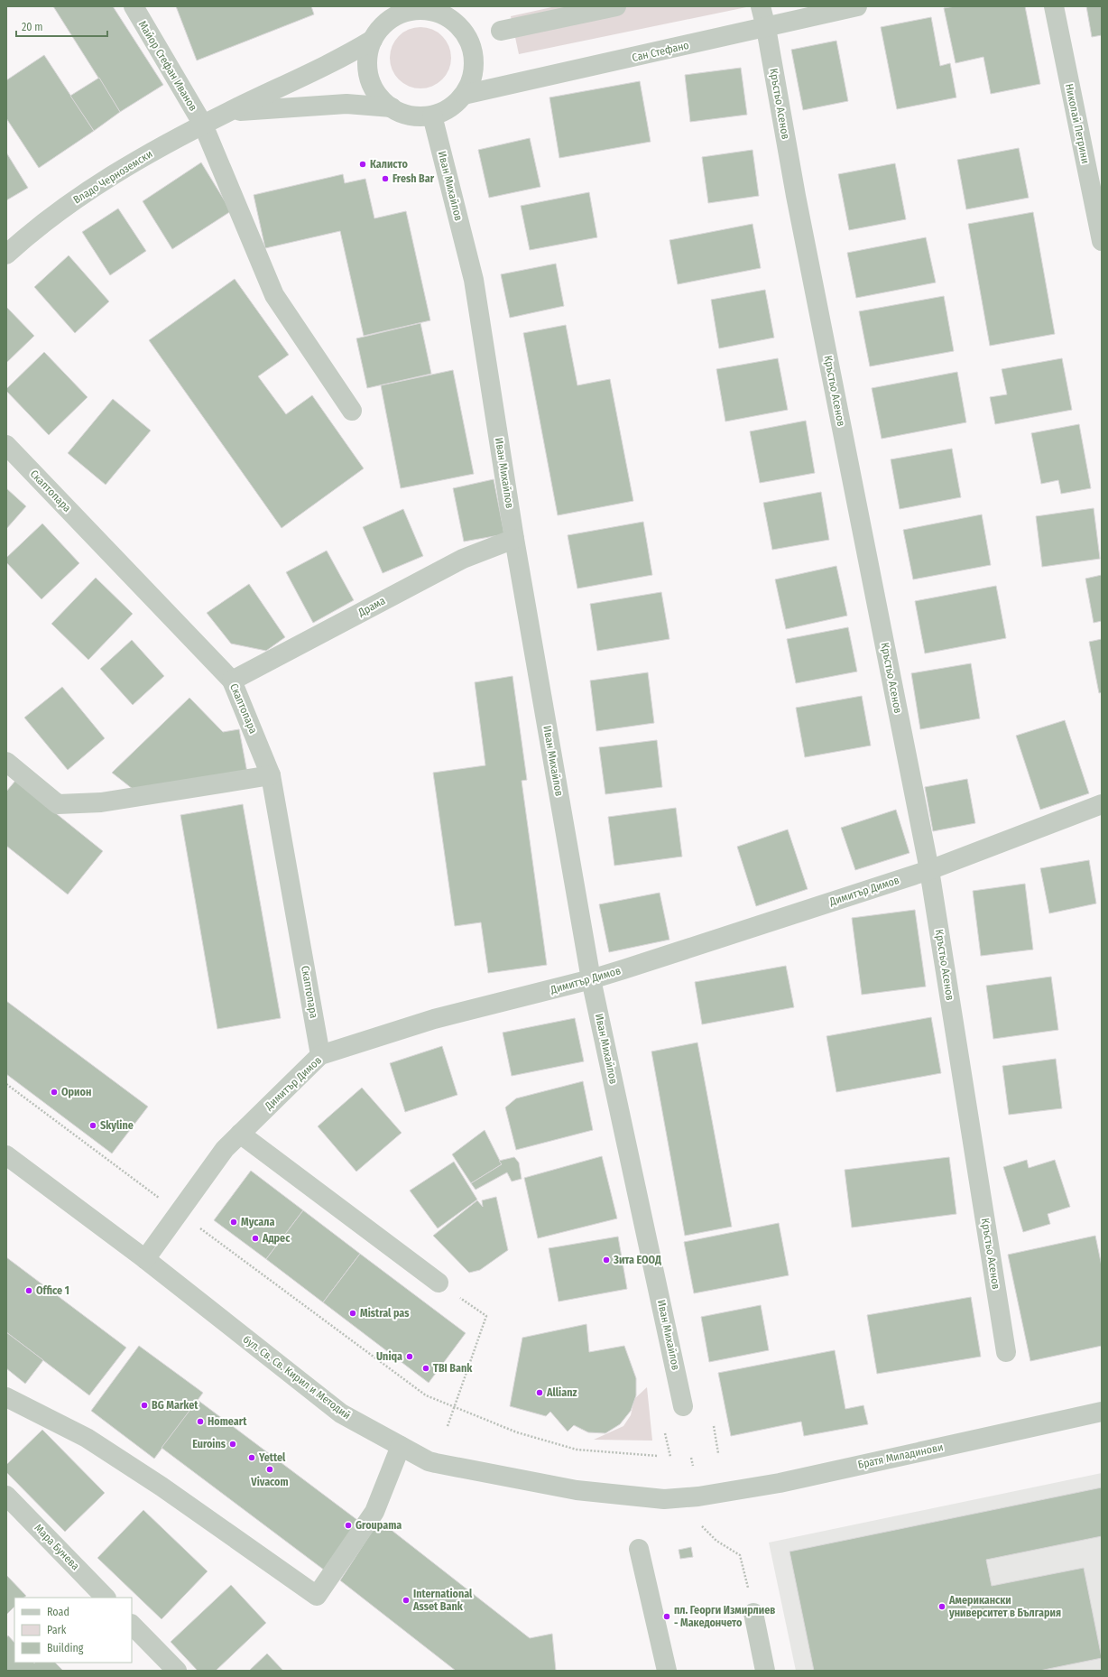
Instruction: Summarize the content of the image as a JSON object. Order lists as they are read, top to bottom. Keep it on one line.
{"streets":{"street":["Сан Стефано","Майор Стефан Иванов","Кръстьо Асенов","Николай Петрини","Владо Черноземски","Иван Михайлов","Скаптопара","Драма","Димитър Димов","бул. Св. Св. Кирил и Методий","Братя Миладинови","Мара Бунева"]},"crossings":[["Сан Стефано","Кръстьо Асенов"],["Сан Стефано","Владо Черноземски"],["Сан Стефано","Иван Михайлов"],["Майор Стефан Иванов","Владо Черноземски"],["Кръстьо Асенов","Димитър Димов"],["Владо Черноземски","Иван Михайлов"],["Иван Михайлов","Драма"],["Иван Михайлов","Димитър Димов"],["Скаптопара","Драма"],["Скаптопара","Димитър Димов"],["Димитър Димов","бул. Св. Св. Кирил и Методий"],["бул. Св. Св. Кирил и Методий","Братя Миладинови"]],"places":["Калисто","Fresh Bar","Орион","Skyline","Мусала","Адрес","Зита ЕООД","Office 1","Mistral pas","Uniqa","TBI Bank","Allianz","BG Market","Homeart","Euroins","Yettel","Vivacom","Groupama","International Asset Bank","Американски университет в България","пл. Георги Измирлиев - Македончето"],"legend":["Road","Park","Building"],"scale_bar":"20 m"}
